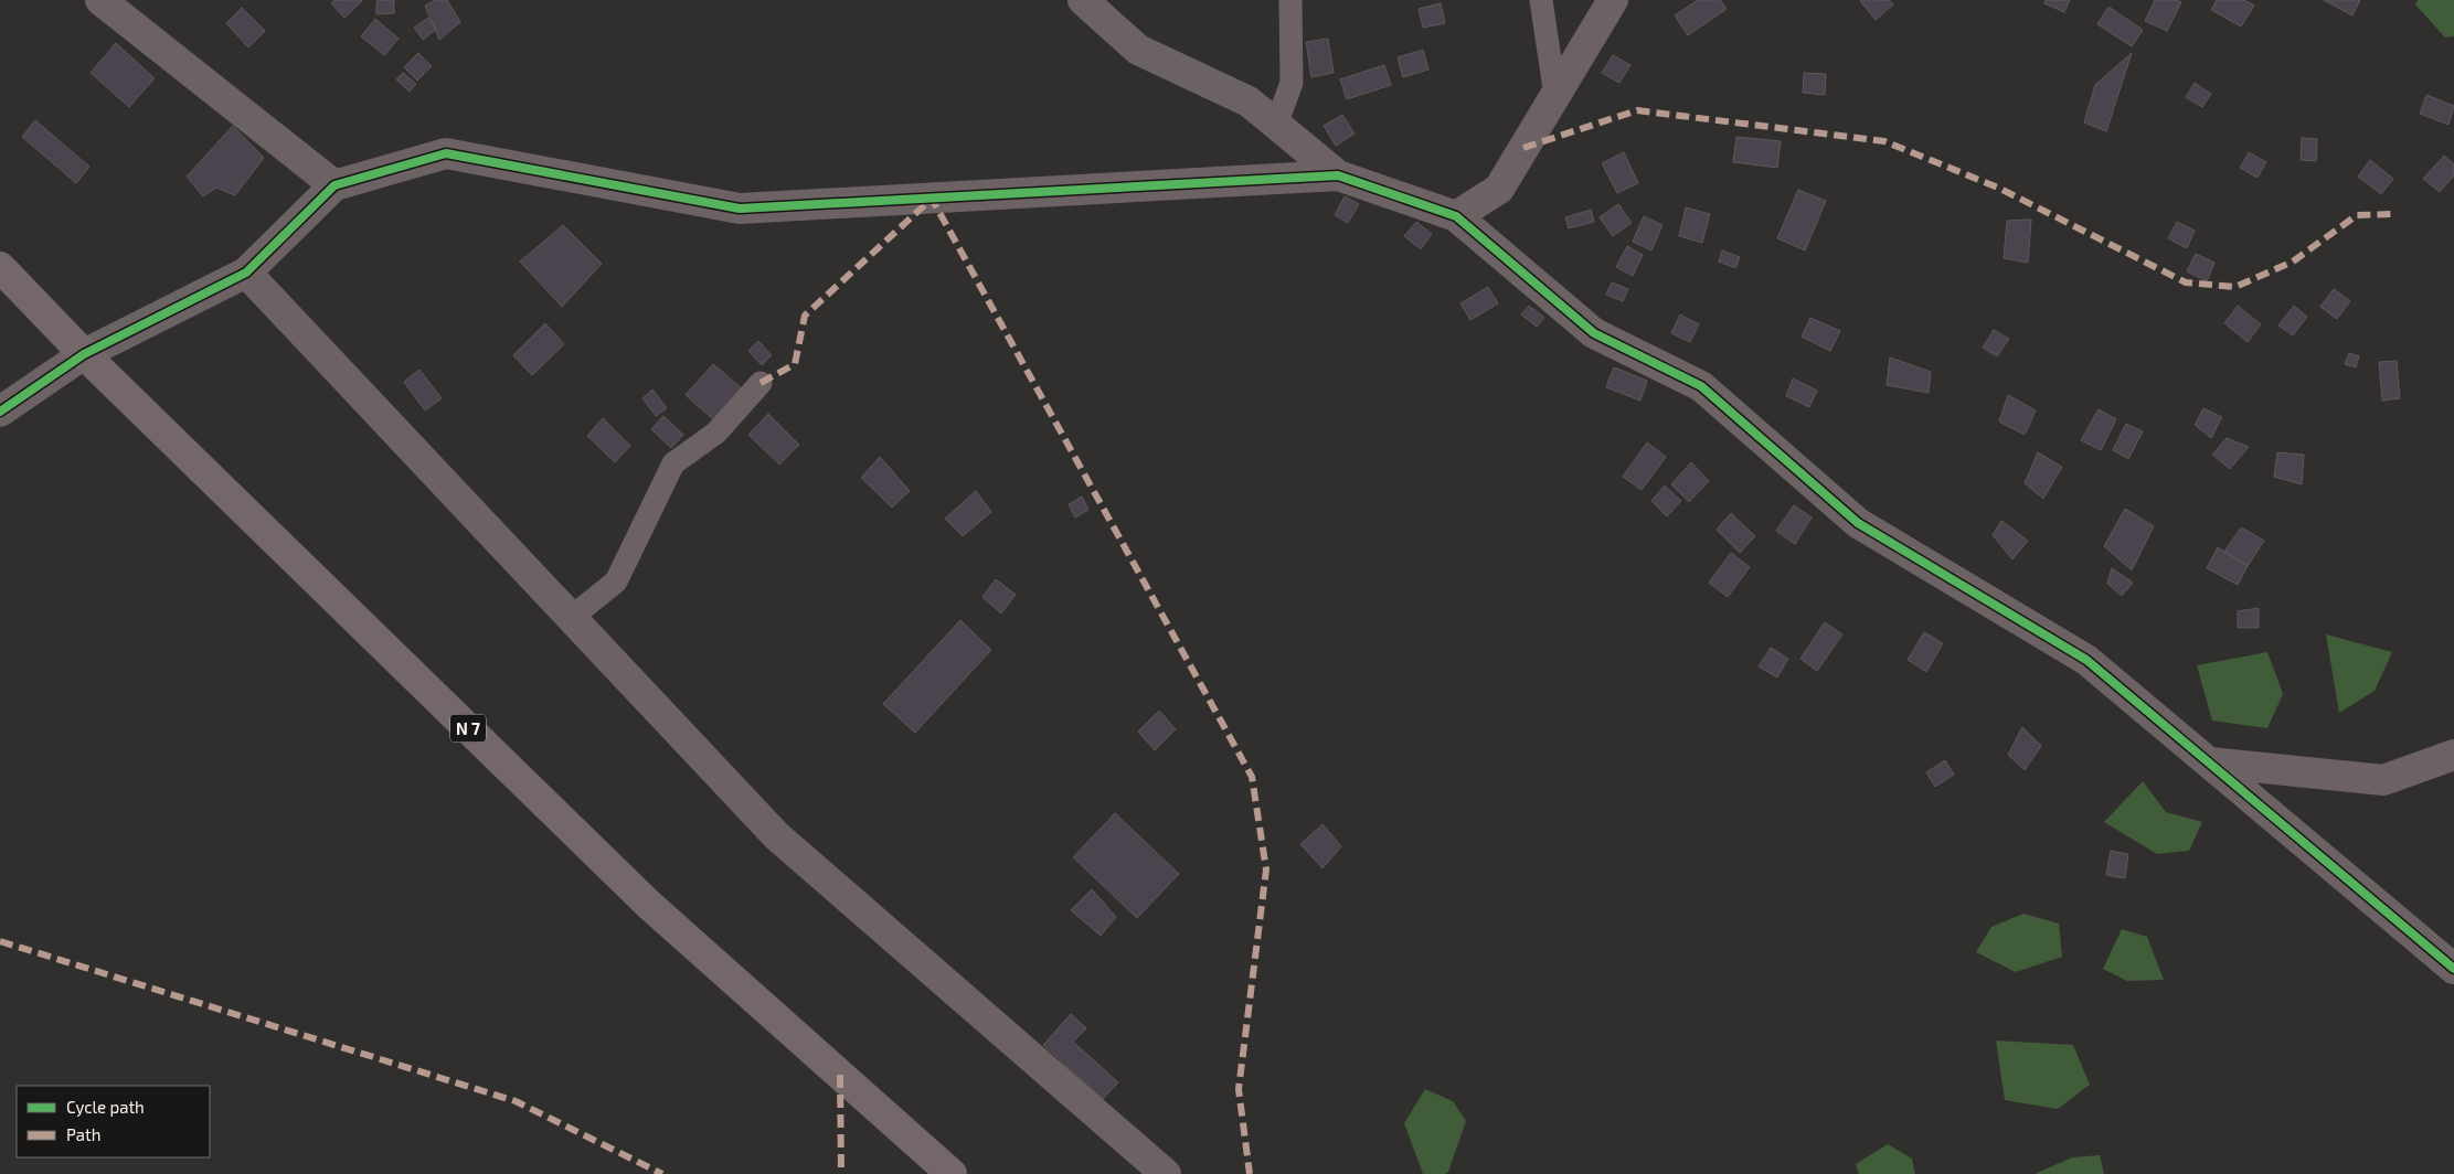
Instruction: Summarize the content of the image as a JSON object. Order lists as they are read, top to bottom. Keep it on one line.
{"streets":{"highway":["N 7"]},"legend":["Cycle path","Path"]}
